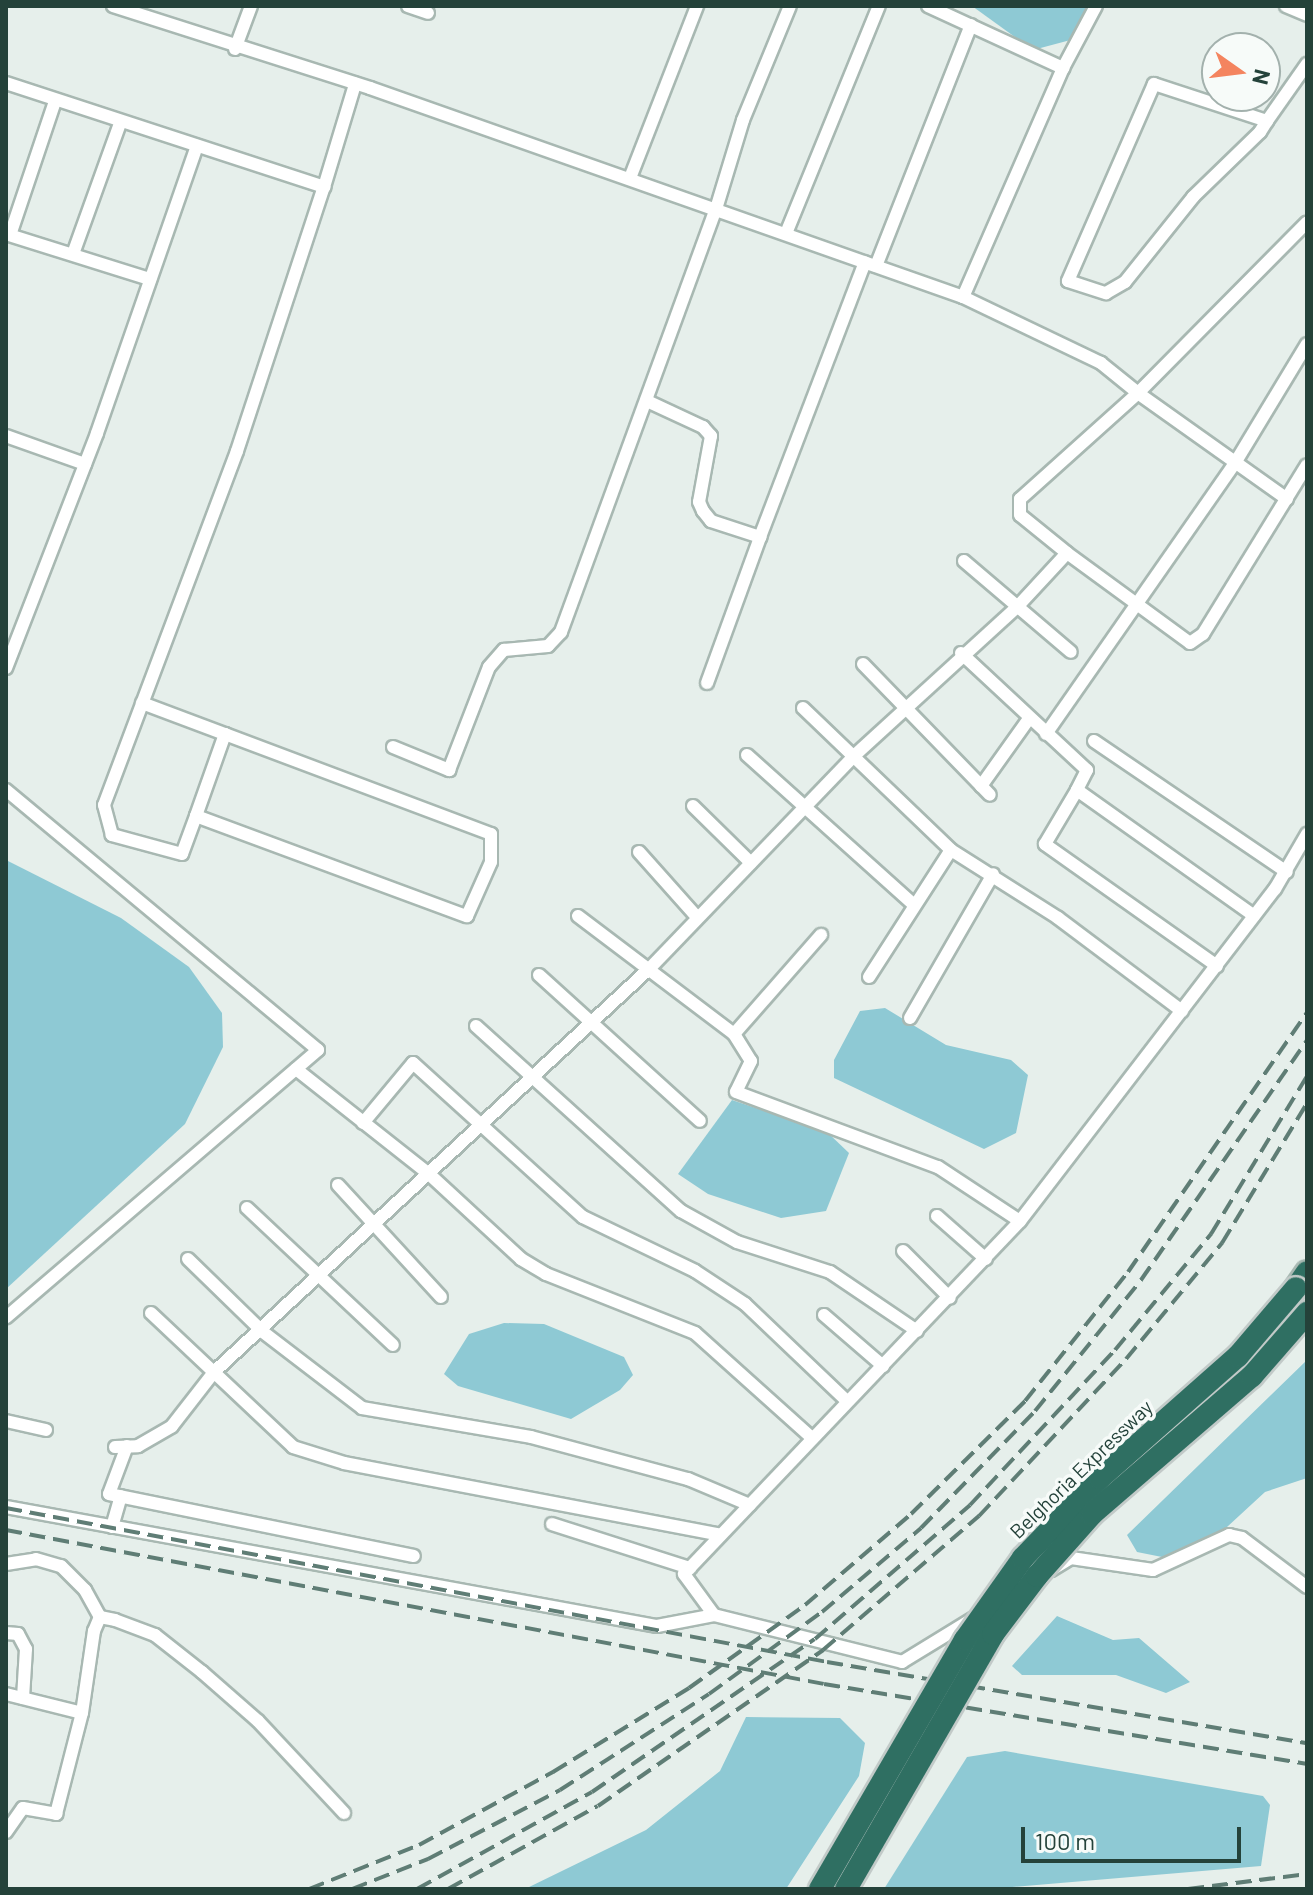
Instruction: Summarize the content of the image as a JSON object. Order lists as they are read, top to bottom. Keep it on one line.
{"streets":{"highway":["Belghoria Expressway"]},"scale_bar":"100 m","north":"right"}
